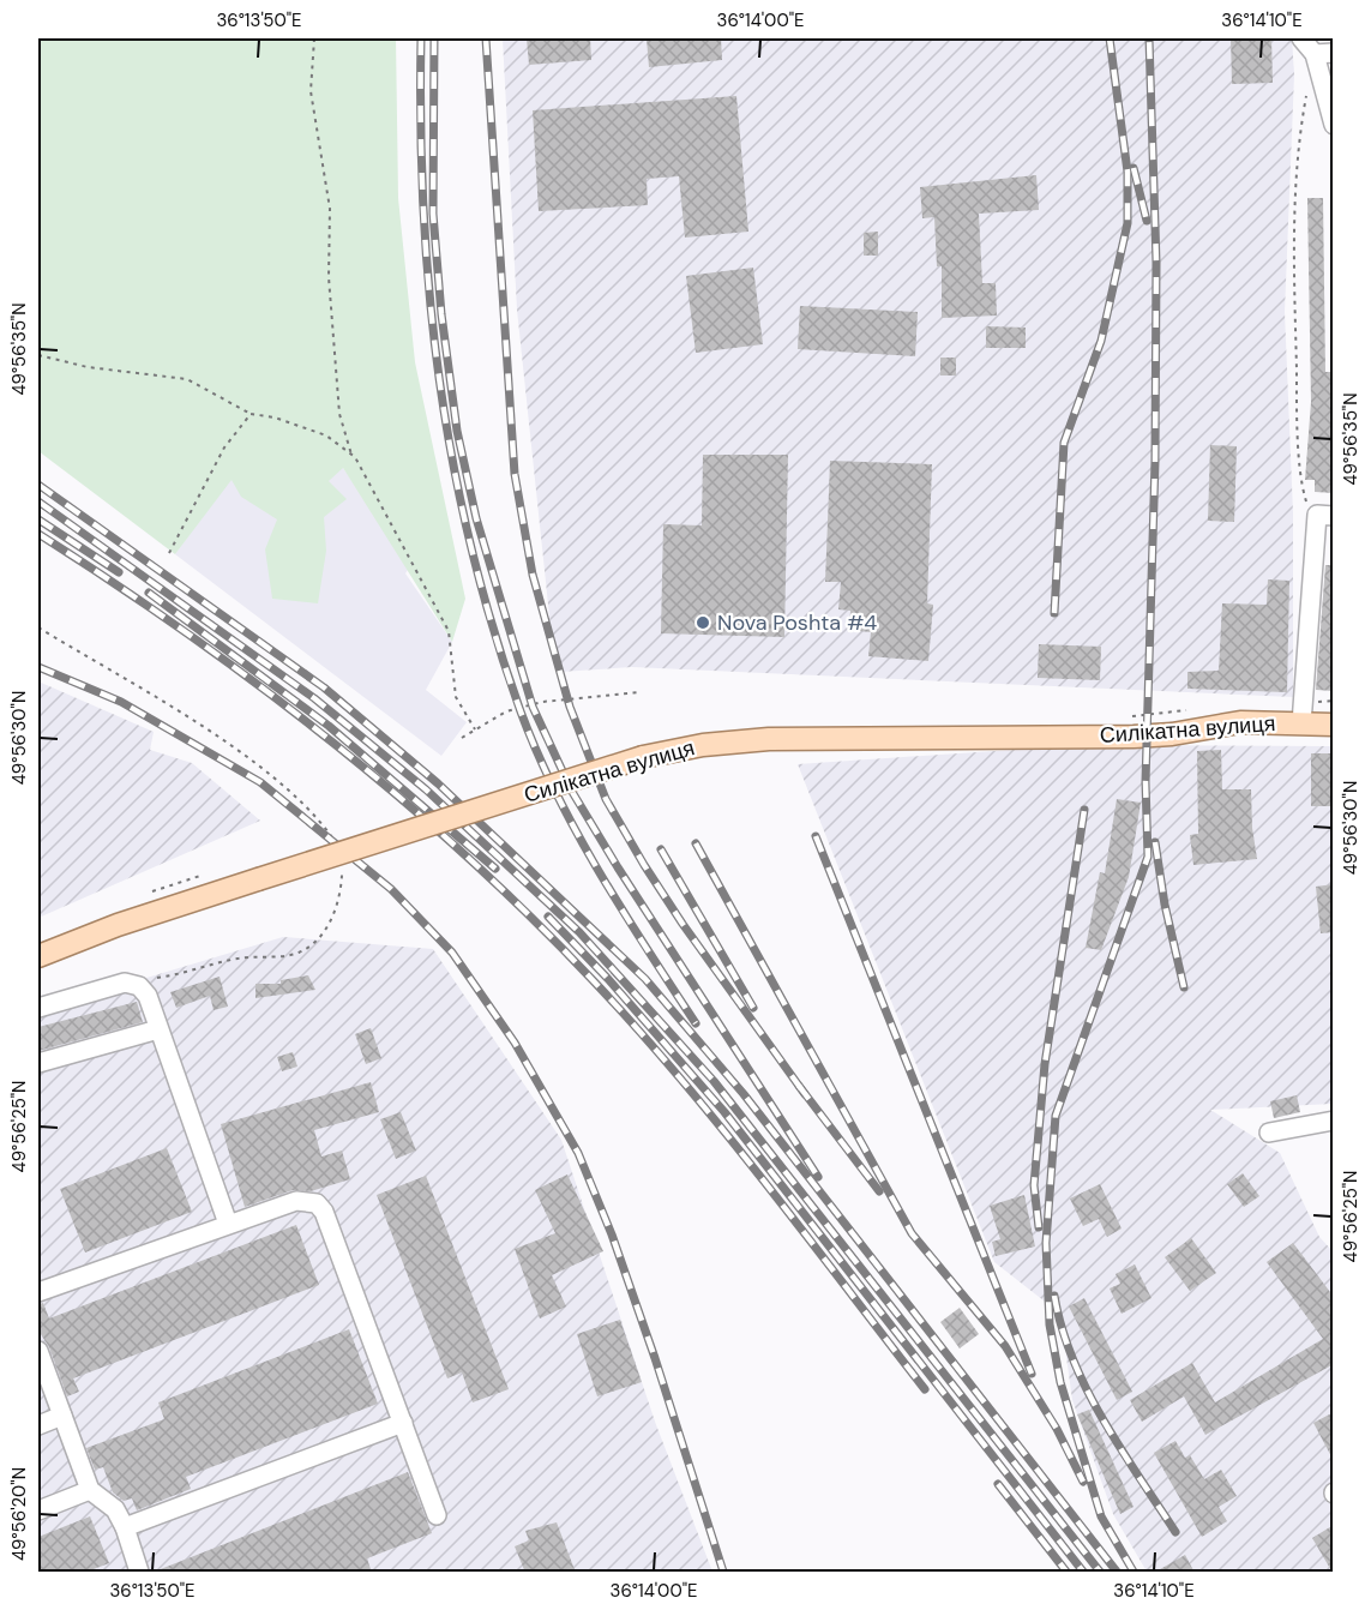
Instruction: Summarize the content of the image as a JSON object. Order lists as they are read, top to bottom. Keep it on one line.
{"streets":{"main road":["Силікатна вулиця"]},"places":["Nova Poshta #4"],"coordinates":["36°13'50\"E","36°14'00\"E","36°14'10\"E","49°56'35\"N","49°56'30\"N","49°56'25\"N","49°56'20\"N"]}
